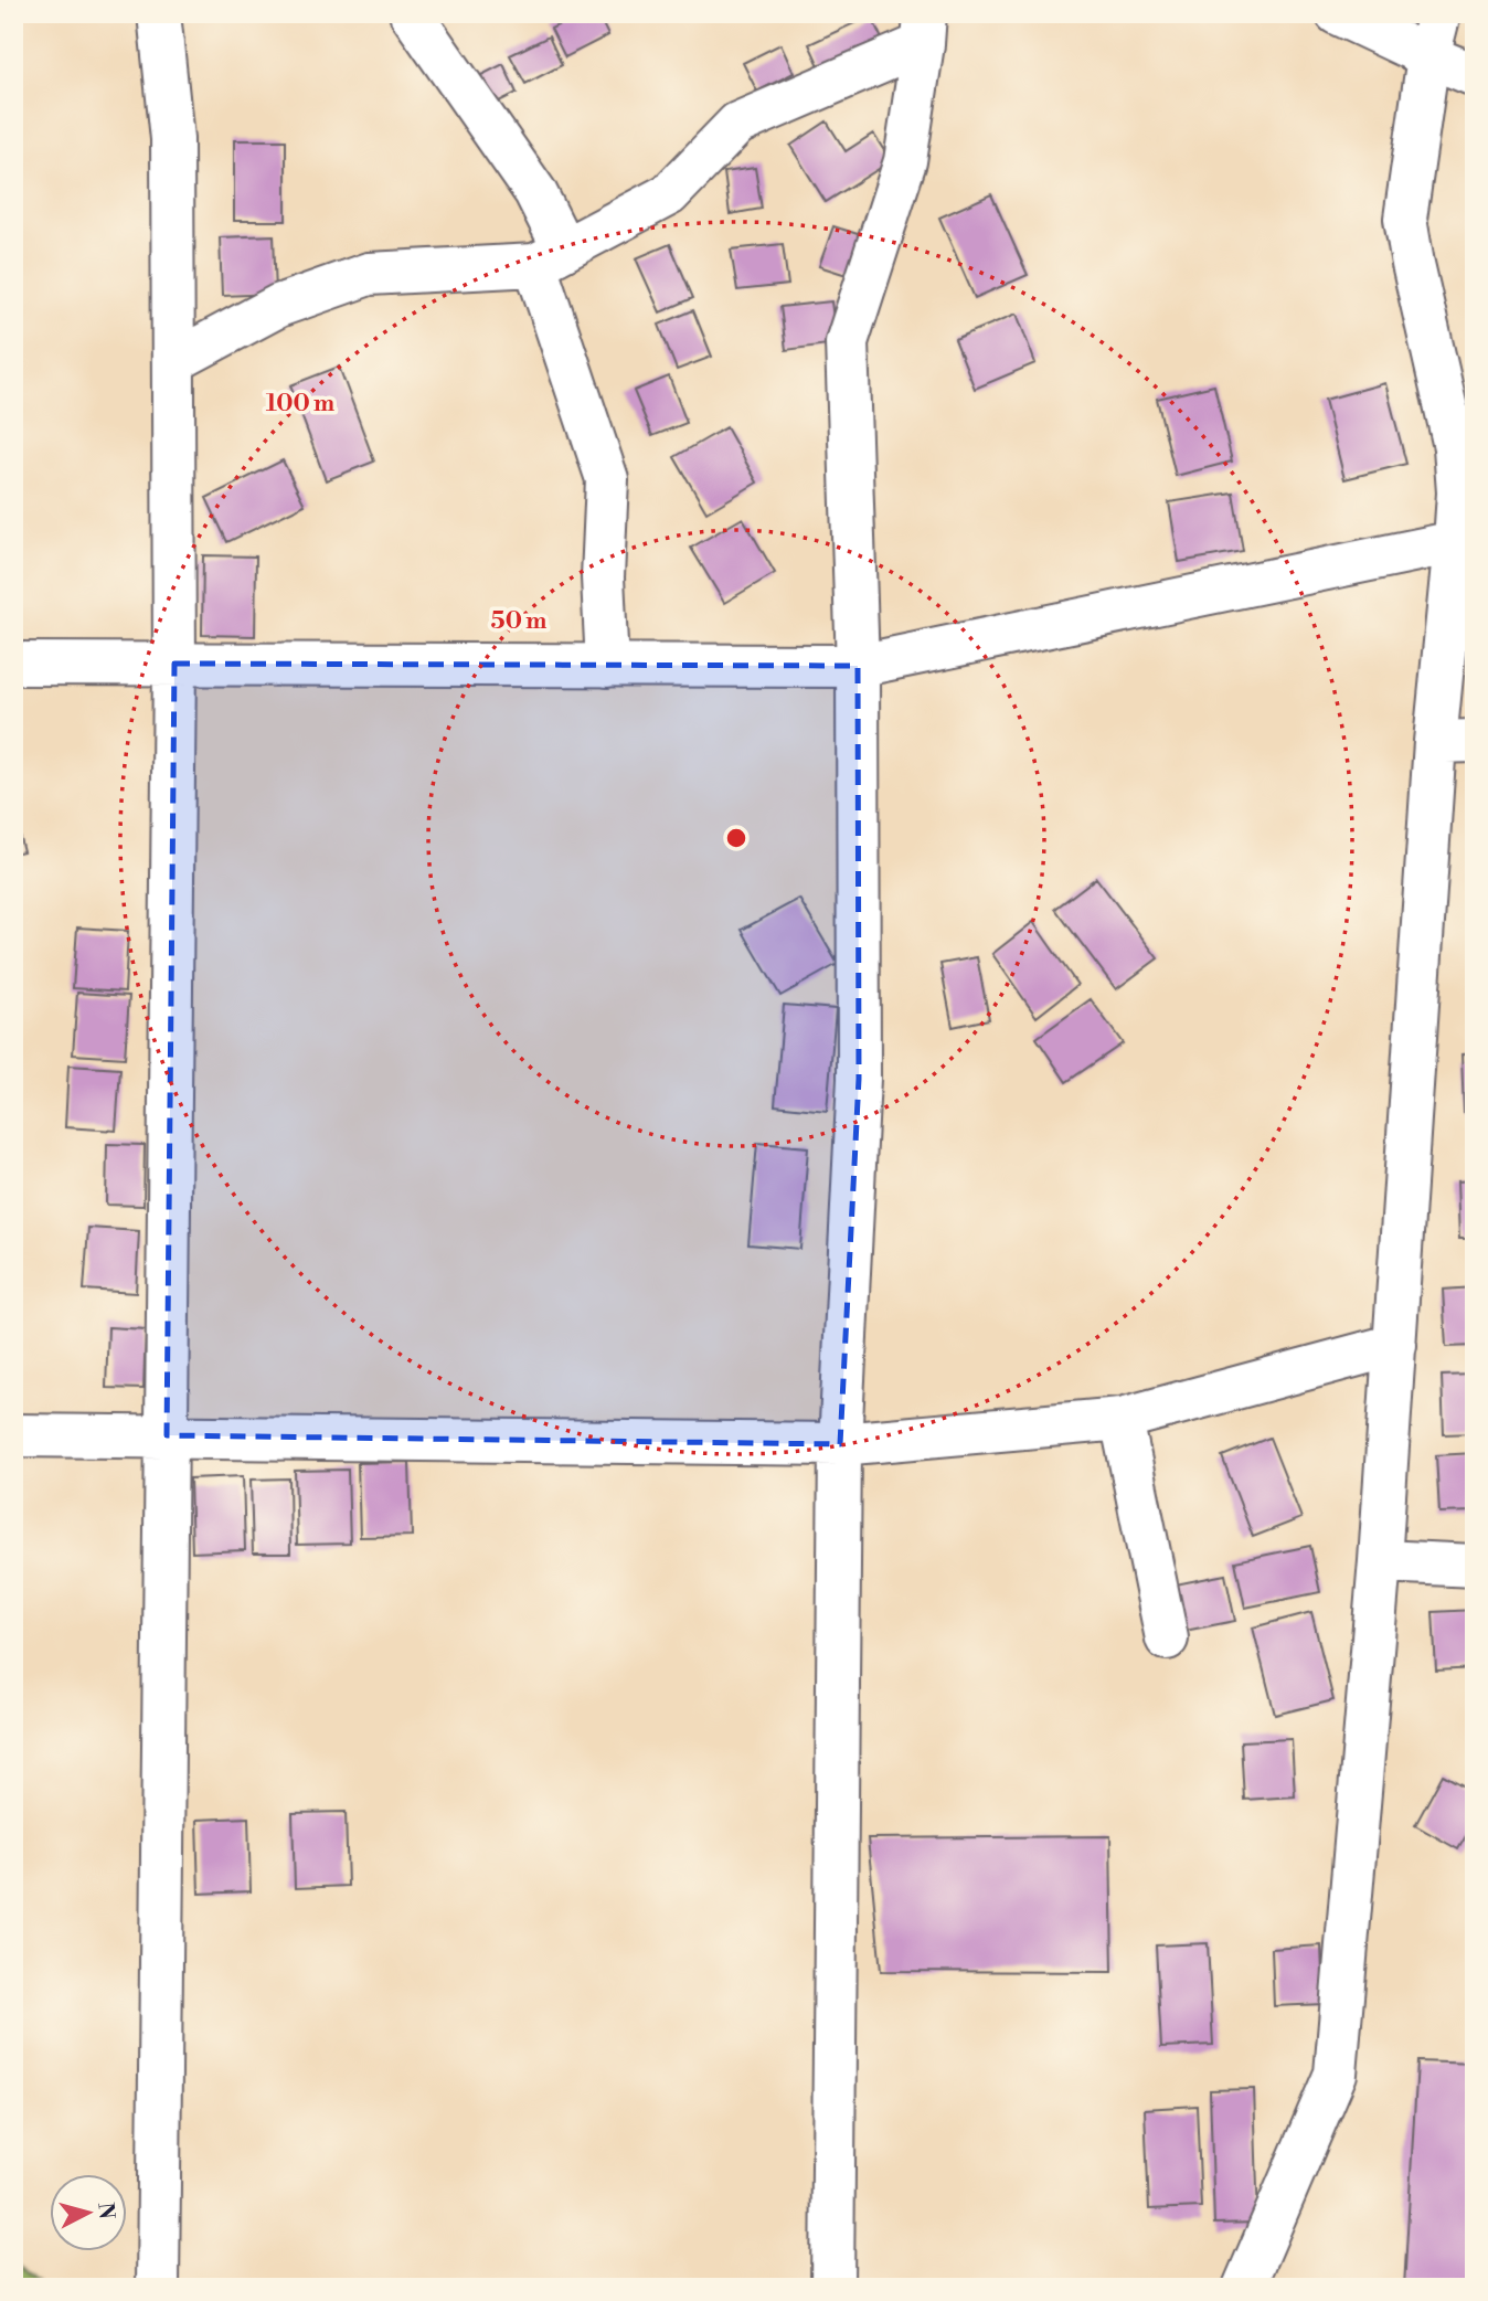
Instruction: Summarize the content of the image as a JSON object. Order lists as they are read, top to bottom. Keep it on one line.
{"north":"right","rings":["100 m","50 m"]}
